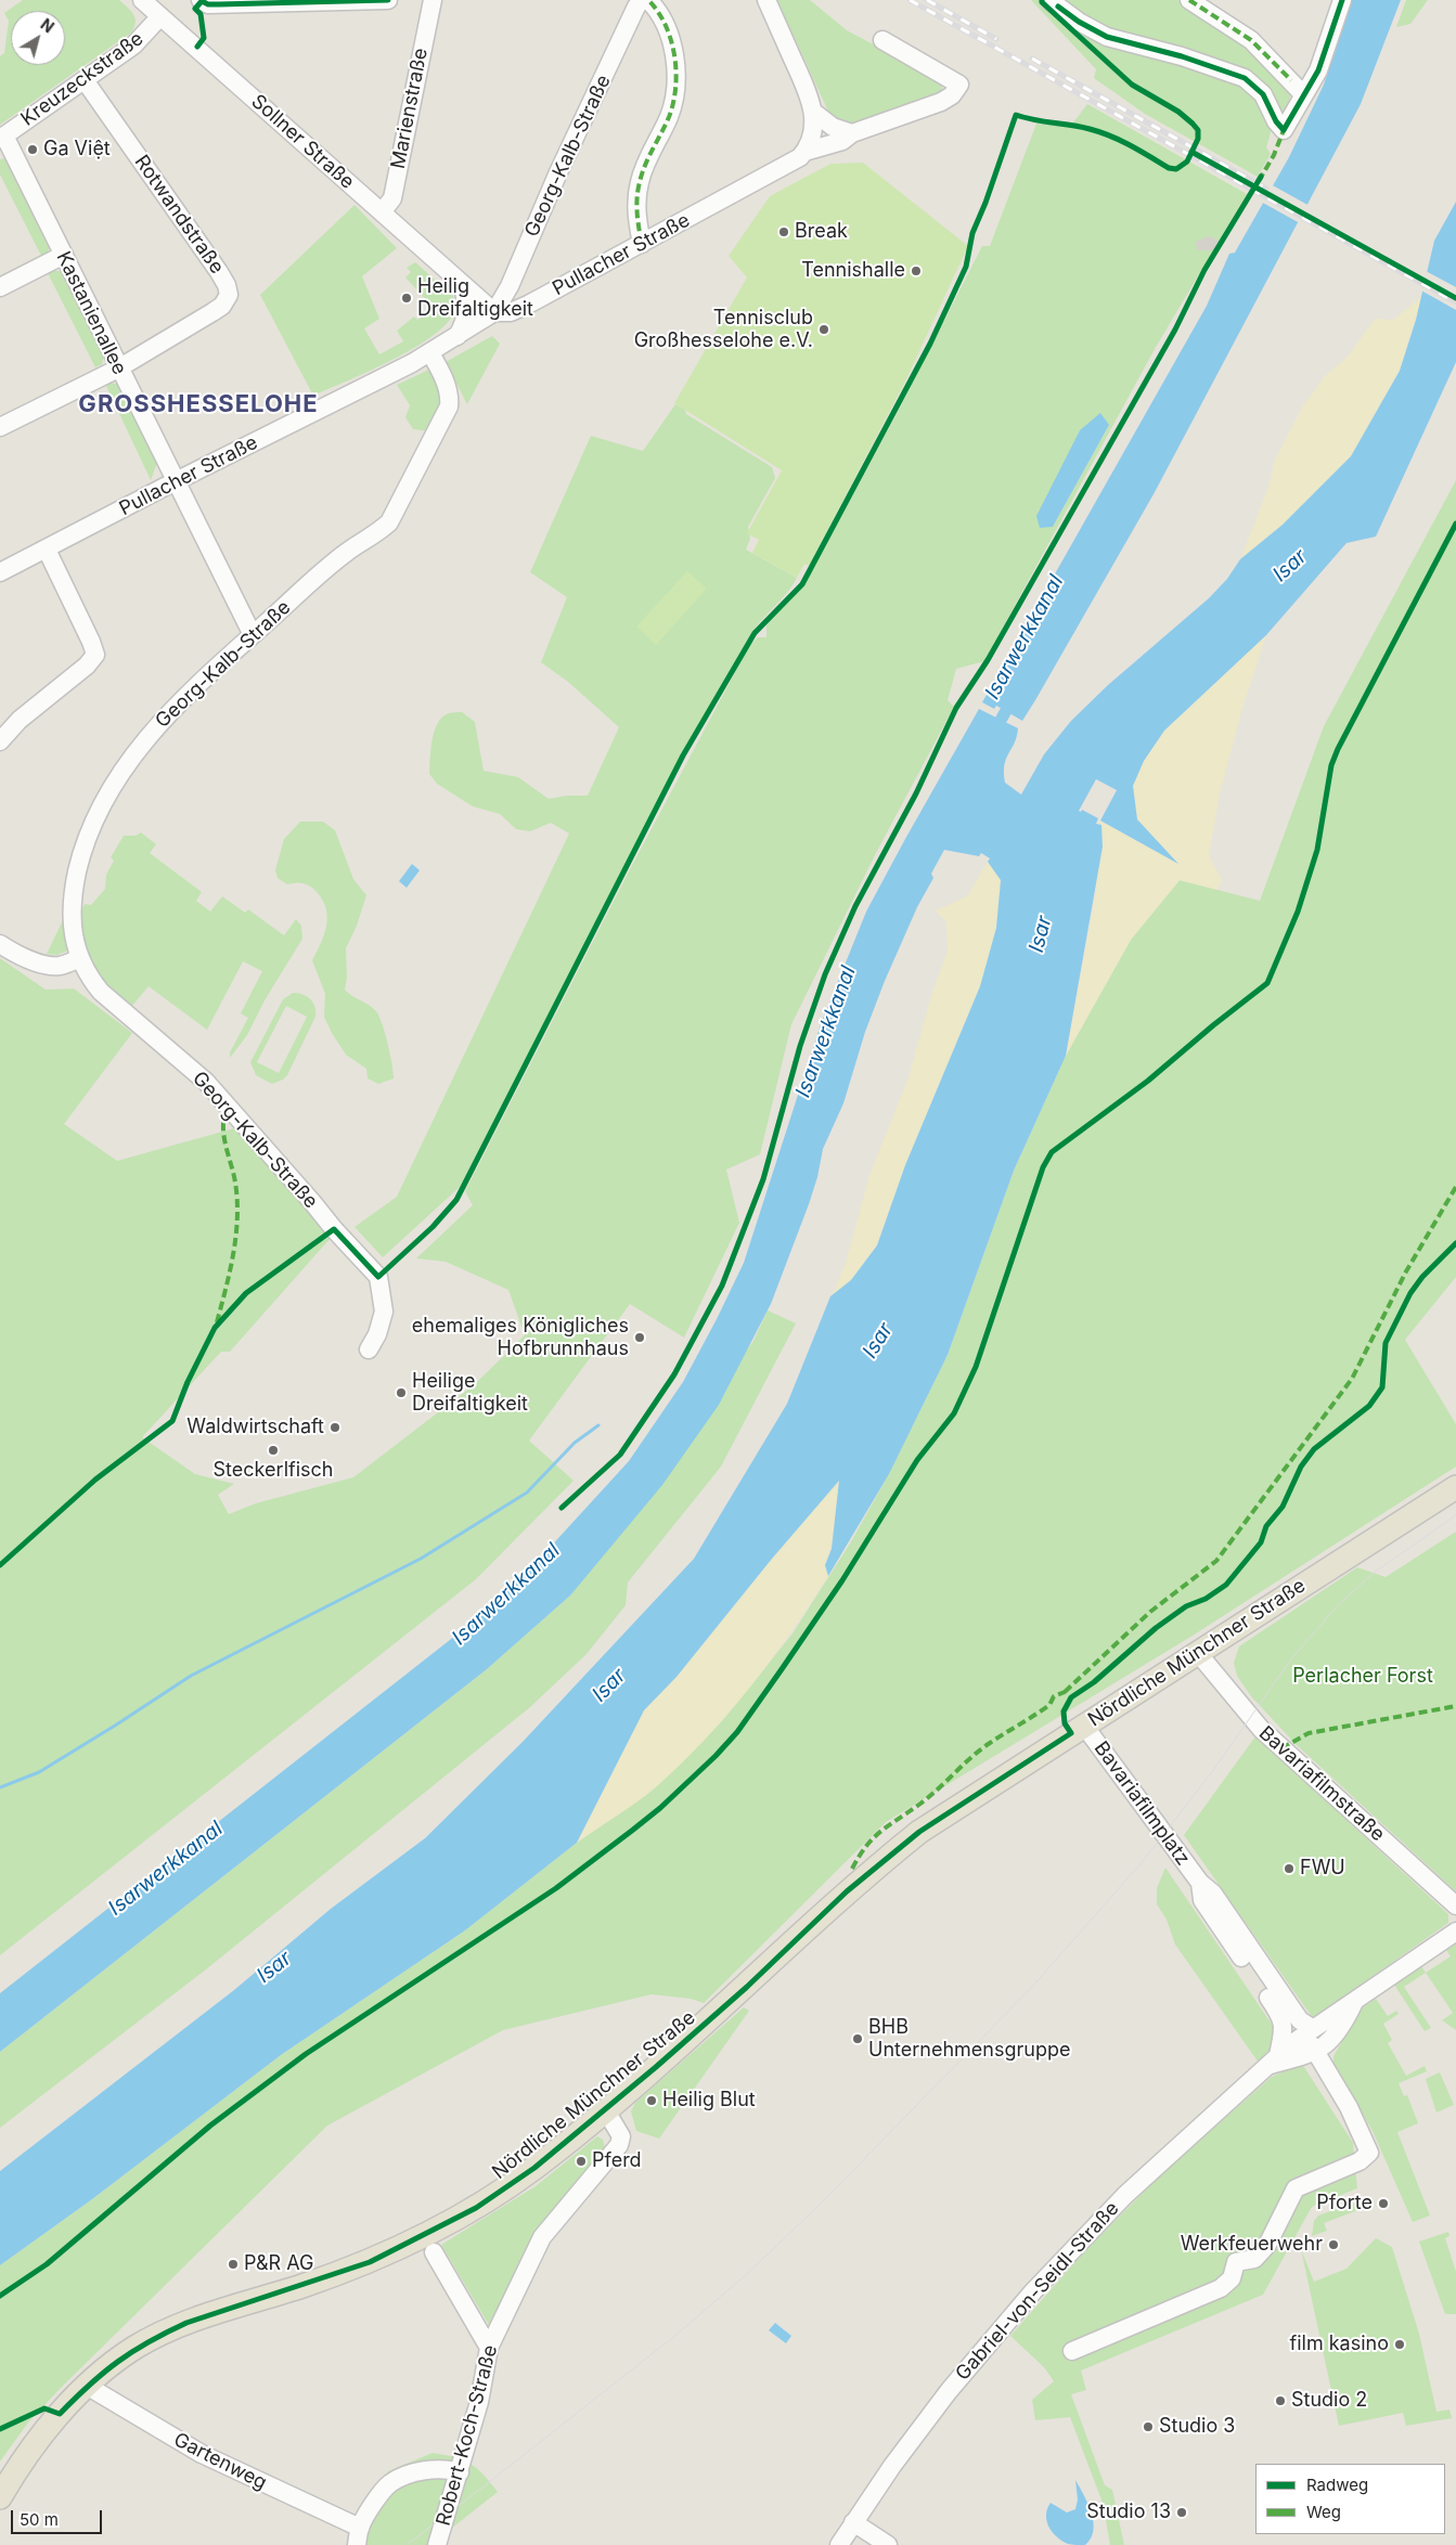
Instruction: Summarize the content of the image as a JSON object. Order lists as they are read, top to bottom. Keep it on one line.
{"streets":{"main road":["Nördliche Münchner Straße"],"street":["Kreuzeckstraße","Marienstraße","Sollner Straße","Georg-Kalb-Straße","Rotwandstraße","Pullacher Straße","Kastanienallee","Bavariafilmstraße","Bavariafilmplatz","Gabriel-von-Seidl-Straße","Robert-Koch-Straße","Gartenweg"]},"crossings":[["Kreuzeckstraße","Sollner Straße"],["Kreuzeckstraße","Rotwandstraße"],["Kreuzeckstraße","Kastanienallee"],["Marienstraße","Sollner Straße"],["Sollner Straße","Georg-Kalb-Straße"],["Sollner Straße","Pullacher Straße"],["Georg-Kalb-Straße","Pullacher Straße"],["Georg-Kalb-Straße","Kastanienallee"],["Rotwandstraße","Kastanienallee"],["Pullacher Straße","Kastanienallee"],["Nördliche Münchner Straße","Bavariafilmstraße"],["Nördliche Münchner Straße","Bavariafilmplatz"],["Nördliche Münchner Straße","Robert-Koch-Straße"],["Nördliche Münchner Straße","Gartenweg"],["Bavariafilmplatz","Gabriel-von-Seidl-Straße"]],"districts":["GROSSHESSELOHE"],"water":["Isar","Isarwerkkanal"],"parks":["Perlacher Forst"],"places":["Ga Việt","Break","Tennishalle","Heilig Dreifaltigkeit","Tennisclub Großhesselohe e.V.","ehemaliges Königliches Hofbrunnhaus","Heilige Dreifaltigkeit","Waldwirtschaft","Steckerlfisch","FWU","BHB Unternehmensgruppe","Heilig Blut","Pferd","Pforte","Werkfeuerwehr","P&R AG","film kasino","Studio 2","Studio 3","Studio 13"],"legend":["Radweg","Weg"],"scale_bar":"50 m","north":"top right"}
